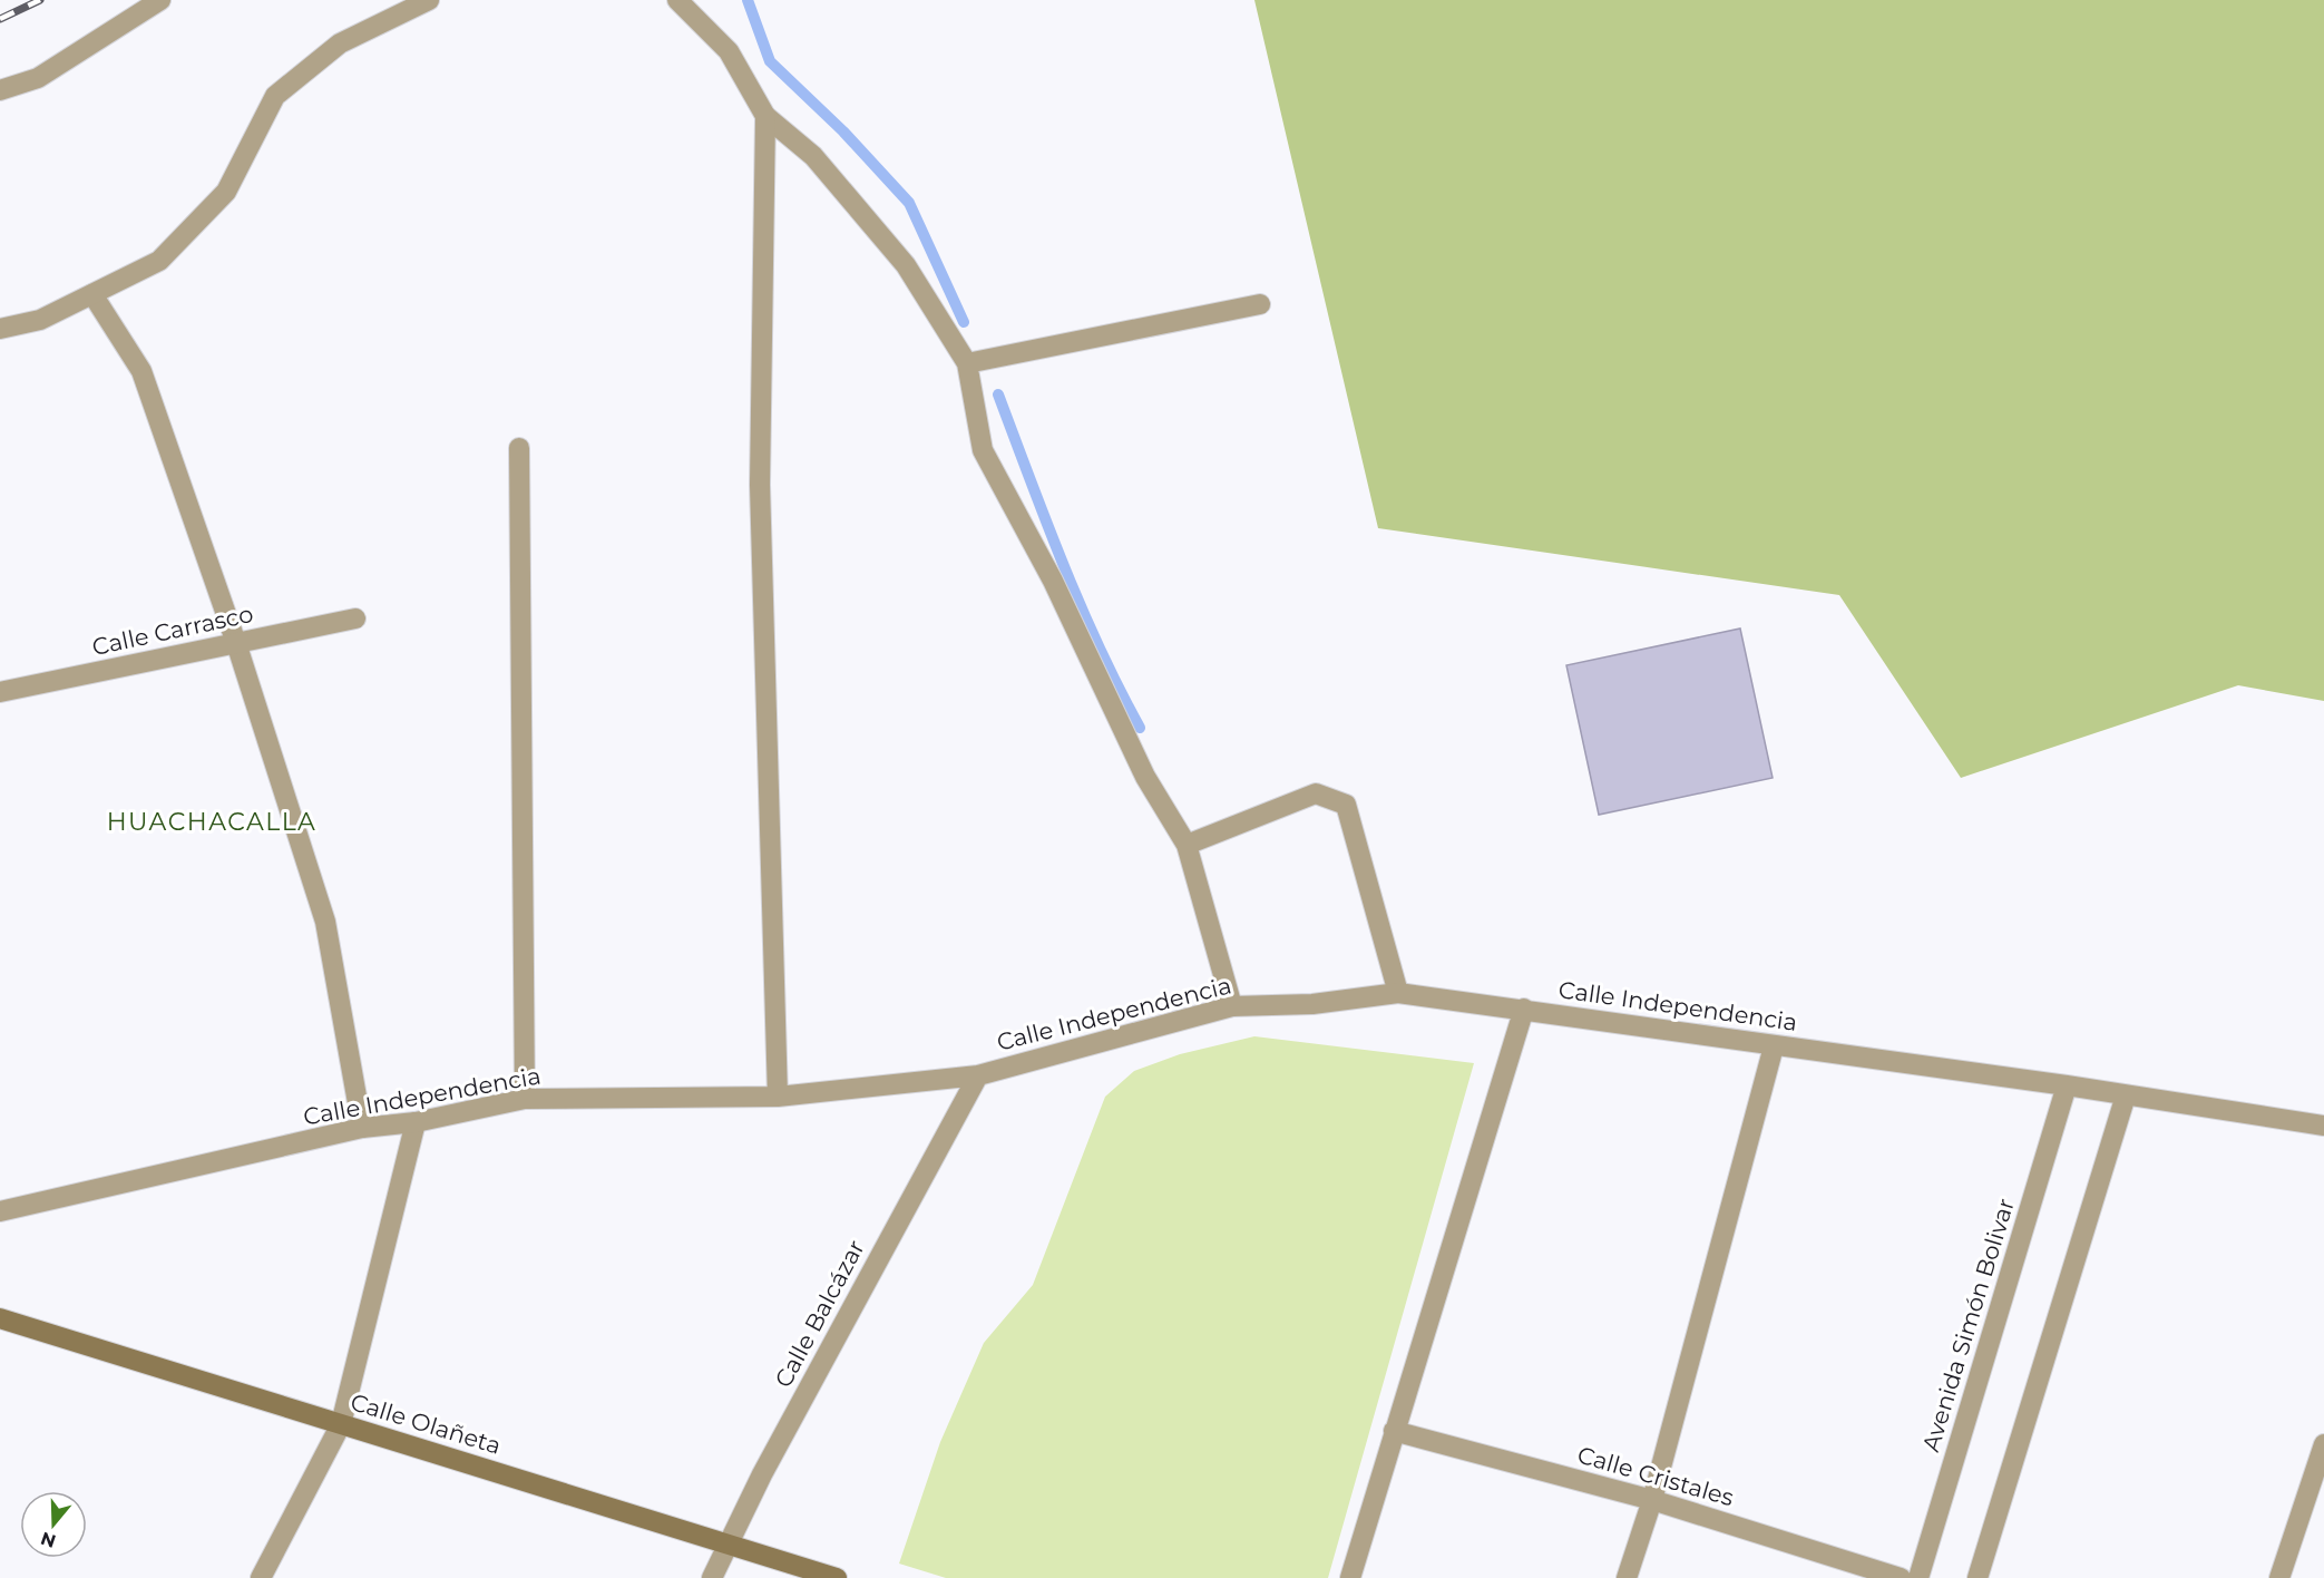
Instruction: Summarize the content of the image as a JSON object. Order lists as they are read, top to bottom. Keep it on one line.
{"streets":{"street":["Calle Carrasco","Calle Independencia","Calle Balcázar","Avenida Simón Bolivar","Calle Olañeta","Calle Cristales"]},"crossings":[["Calle Independencia","Calle Balcázar"],["Calle Independencia","Avenida Simón Bolivar"],["Calle Balcázar","Calle Olañeta"]],"districts":["HUACHACALLA"],"north":"bottom"}
